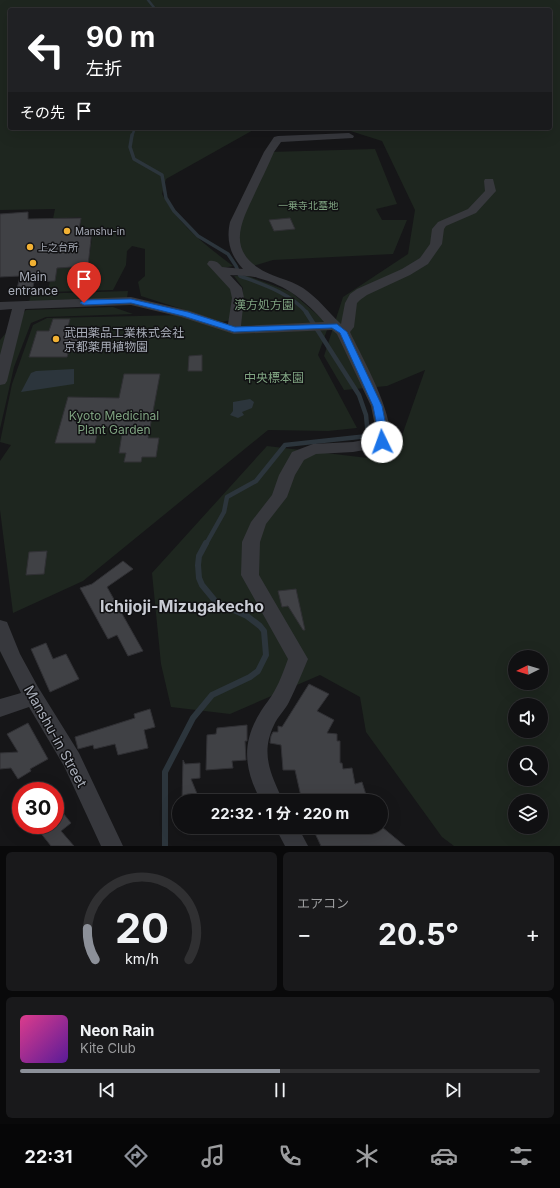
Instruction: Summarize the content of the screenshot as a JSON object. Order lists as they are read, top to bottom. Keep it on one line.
{"streets":{"street":["Manshu-in Street"]},"districts":["Ichijoji-Mizugakecho"],"parks":["一乗寺北墓地","漢方処方園","中央標本園","Kyoto Medicinal Plant Garden"],"places":["Manshu-in","上之台所","Main entrance","武田薬品工業株式会社 京都薬用植物園"],"north":"left","page":{"turn":["90 m","左折"],"then":"その先","limit":"30","trip":"22:32 · 1 分 · 220 m","tile":"エアコン","heat":["−","20.5°","+"],"song":["Neon Rain","Kite Club"],"tabs":"22:31","gauge":["20","km/h"]}}
